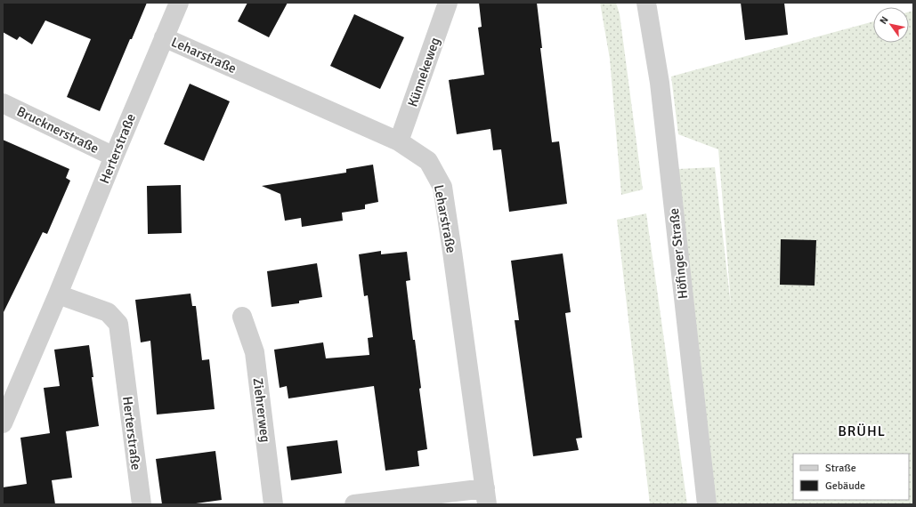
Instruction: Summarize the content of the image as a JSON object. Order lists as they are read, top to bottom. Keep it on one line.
{"streets":{"street":["Leharstraße","Künnekeweg","Brucknerstraße","Herterstraße","Höfinger Straße","Ziehrerweg"]},"crossings":[["Leharstraße","Künnekeweg"],["Leharstraße","Herterstraße"],["Brucknerstraße","Herterstraße"]],"districts":["BRÜHL"],"legend":["Straße","Gebäude"],"north":"top left"}
